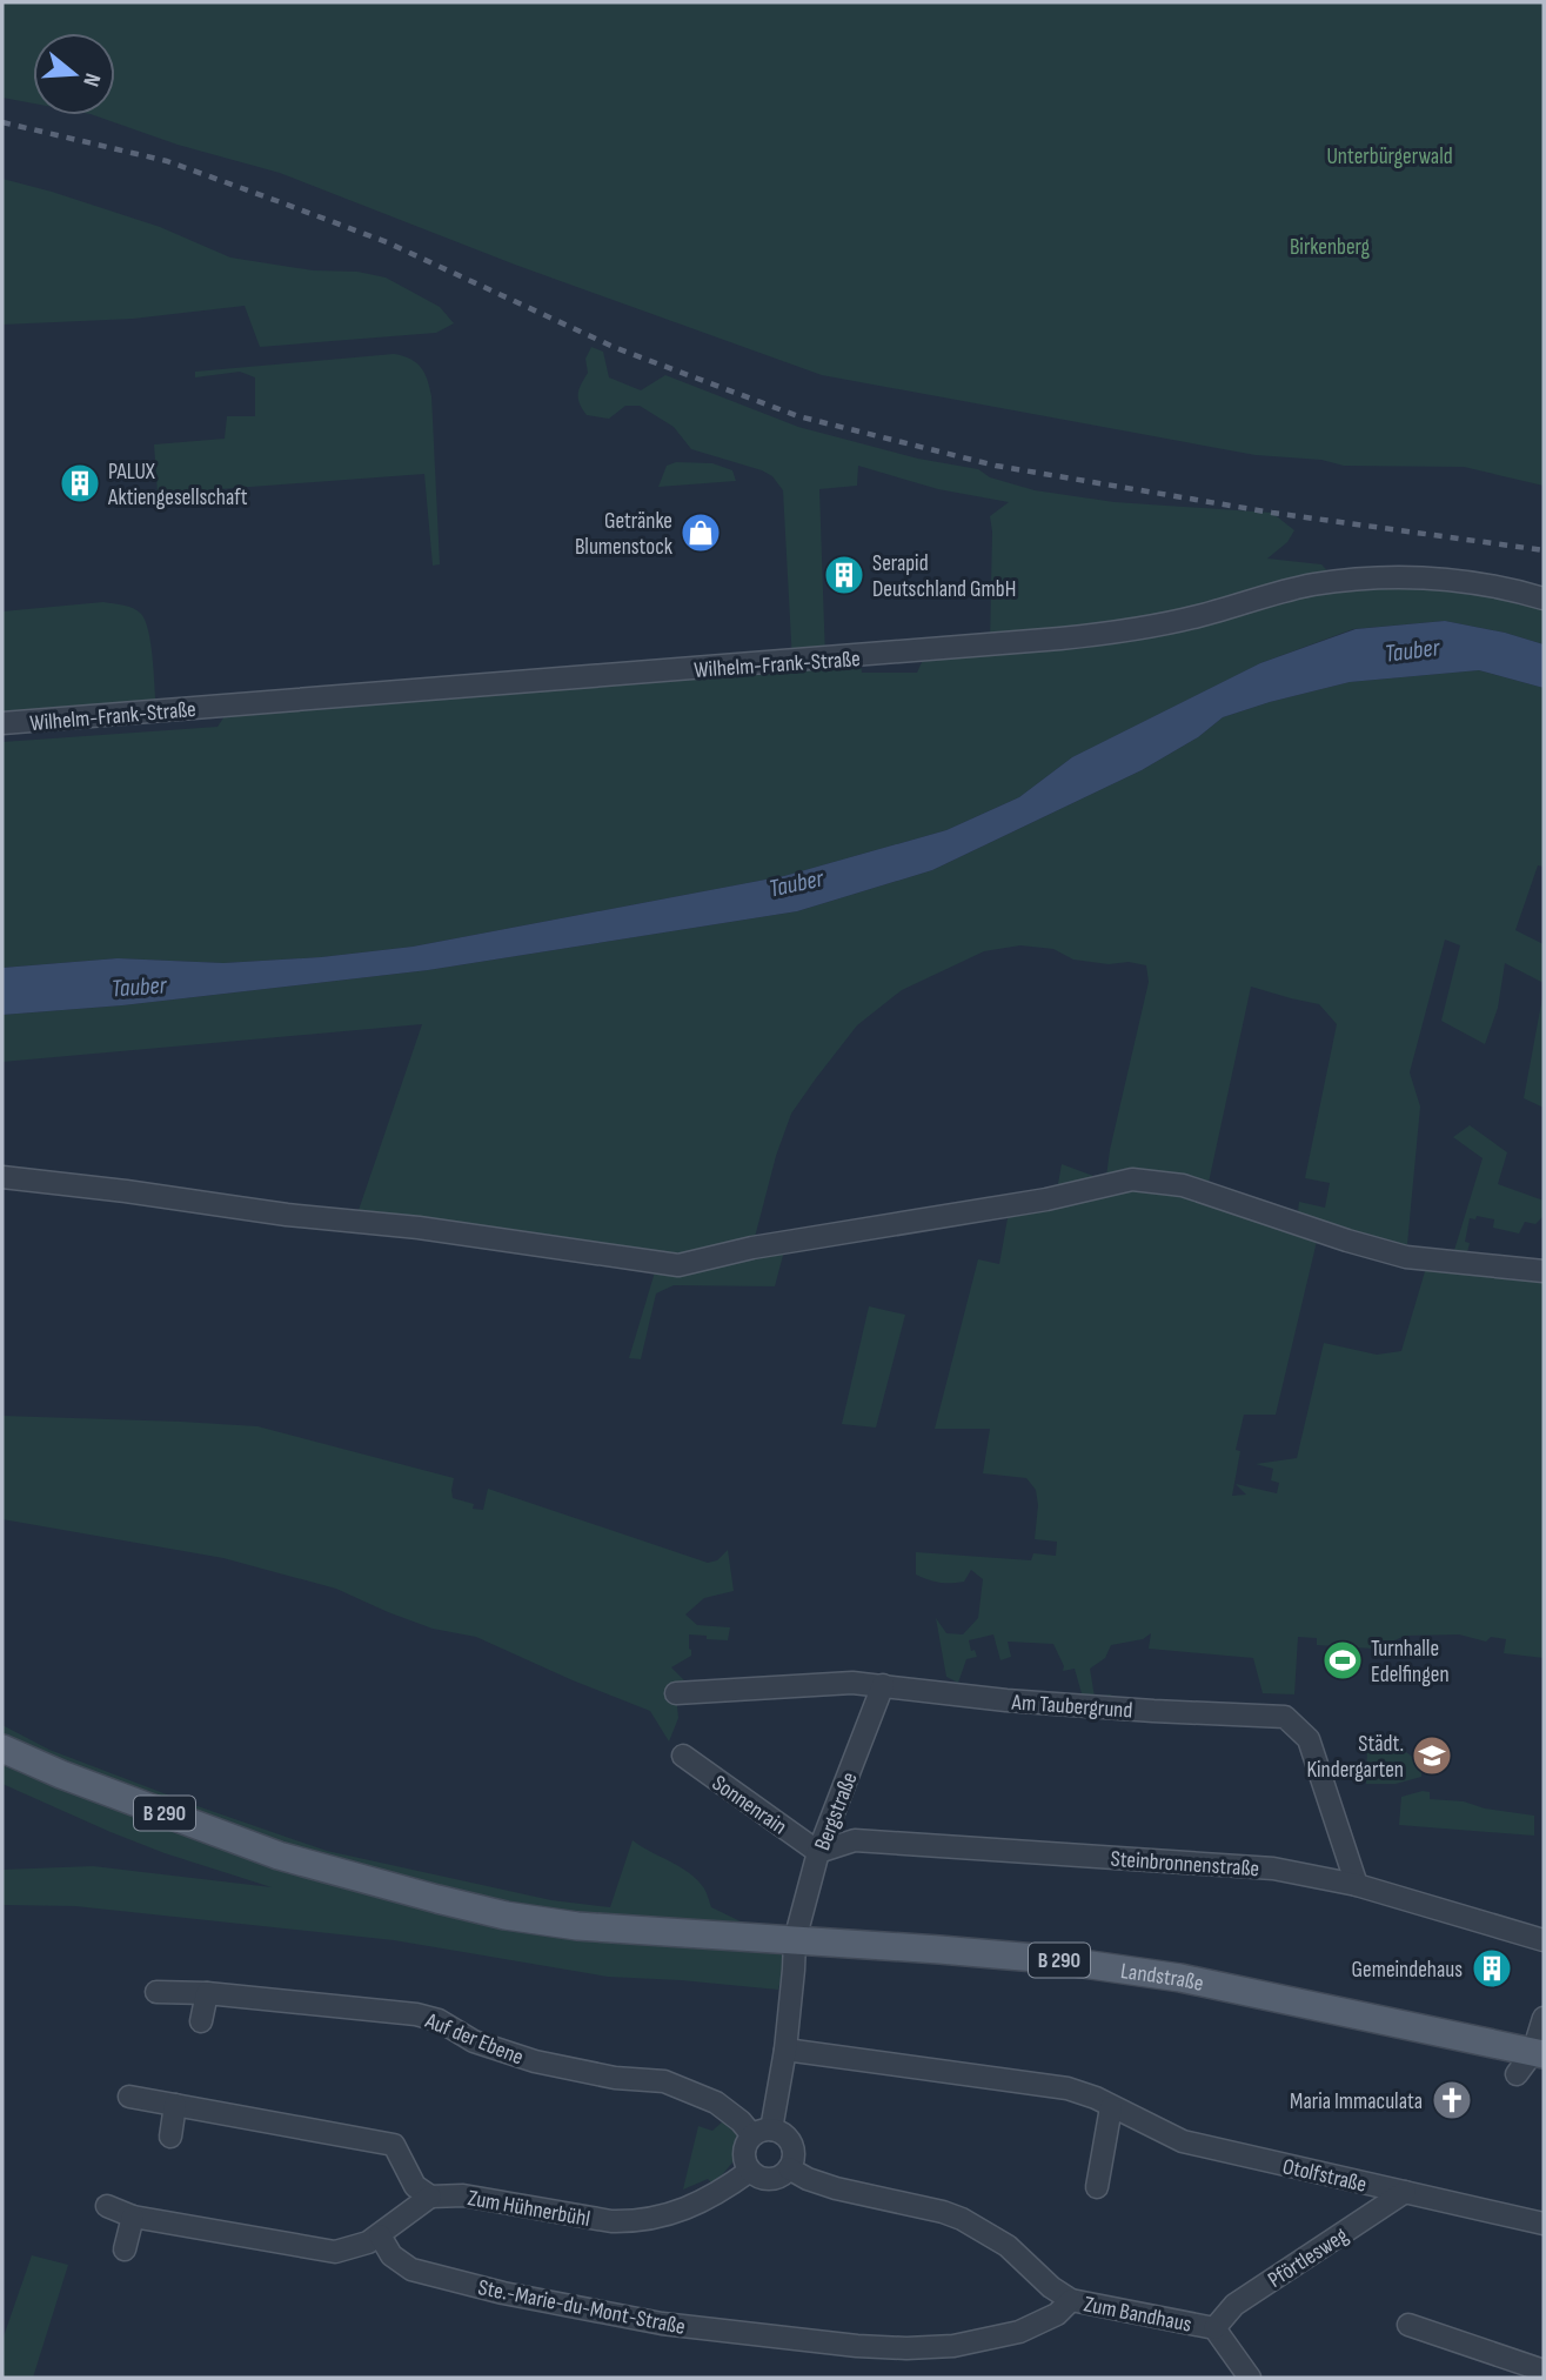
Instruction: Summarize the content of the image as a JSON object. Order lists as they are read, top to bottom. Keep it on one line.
{"streets":{"main road":["B 290","Landstraße"],"street":["Wilhelm-Frank-Straße","Am Taubergrund","Sonnenrain","Bergstraße","Steinbronnenstraße","Auf der Ebene","Otolfstraße","Zum Hühnerbühl","Pförtlesweg","Ste.-Marie-du-Mont-Straße","Zum Bandhaus"]},"crossings":[["Am Taubergrund","Bergstraße"],["Am Taubergrund","Steinbronnenstraße"],["Sonnenrain","Bergstraße"],["Sonnenrain","Steinbronnenstraße"],["Bergstraße","Steinbronnenstraße"],["Bergstraße","Landstraße"],["Auf der Ebene","Zum Hühnerbühl"],["Auf der Ebene","Zum Bandhaus"],["Otolfstraße","Pförtlesweg"],["Zum Hühnerbühl","Zum Bandhaus"],["Pförtlesweg","Zum Bandhaus"],["Ste.-Marie-du-Mont-Straße","Zum Bandhaus"]],"water":["Tauber"],"parks":["Unterbürgerwald","Birkenberg"],"places":{"building":["PALUX Aktiengesellschaft","Serapid Deutschland GmbH","Gemeindehaus"],"shop":["Getränke Blumenstock"],"sports":["Turnhalle Edelfingen"],"school or university":["Städt. Kindergarten"],"church":["Maria Immaculata"]},"north":"right"}
